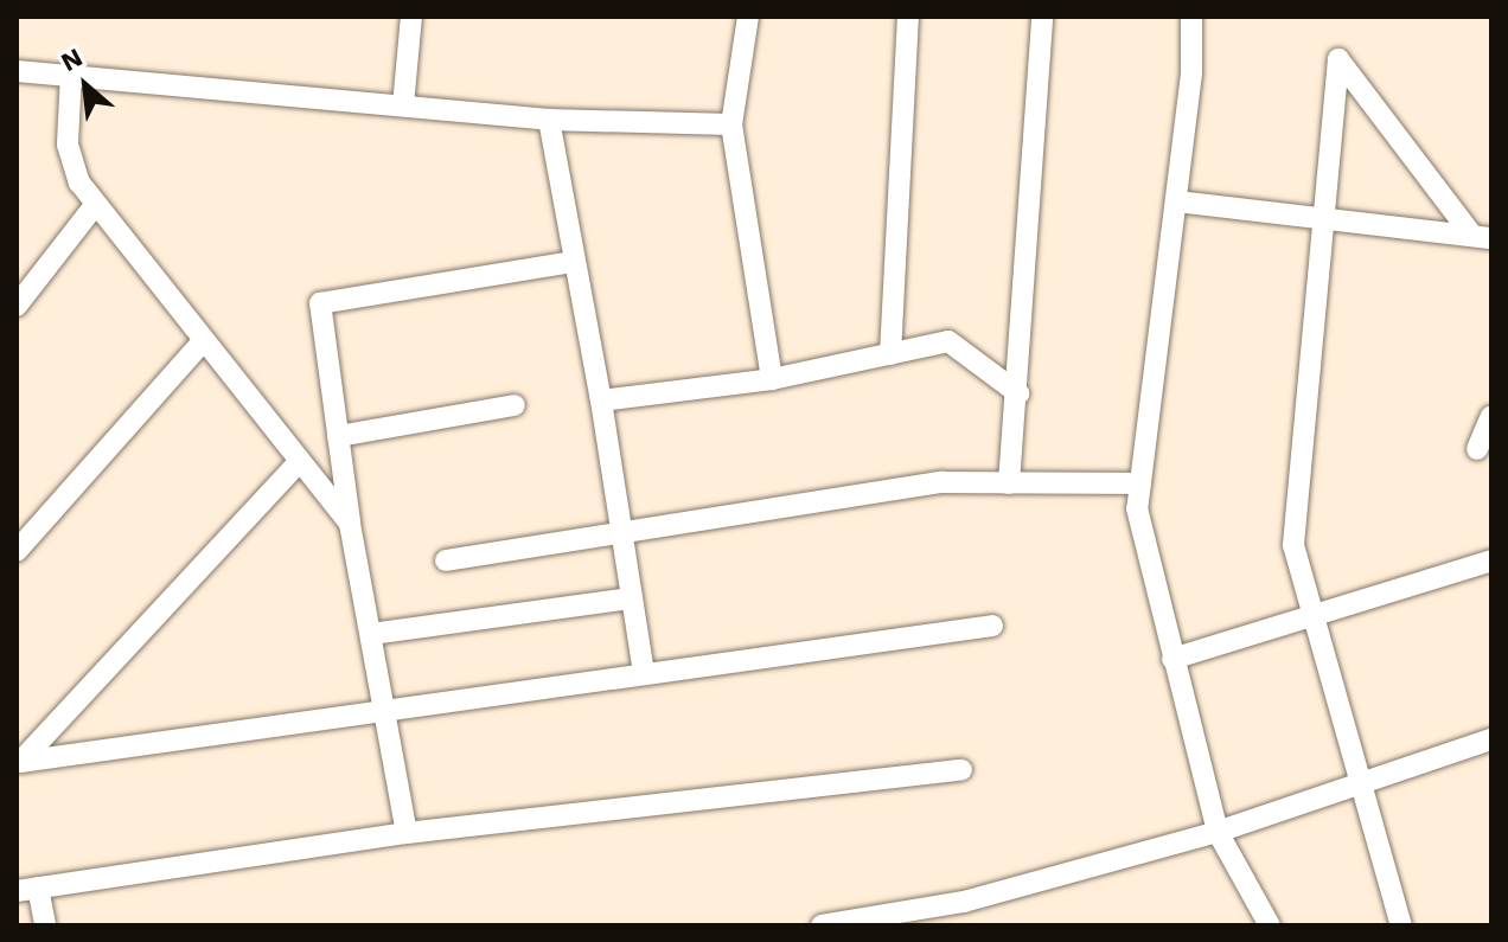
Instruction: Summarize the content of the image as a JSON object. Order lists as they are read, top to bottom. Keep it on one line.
{"north":"top left"}
